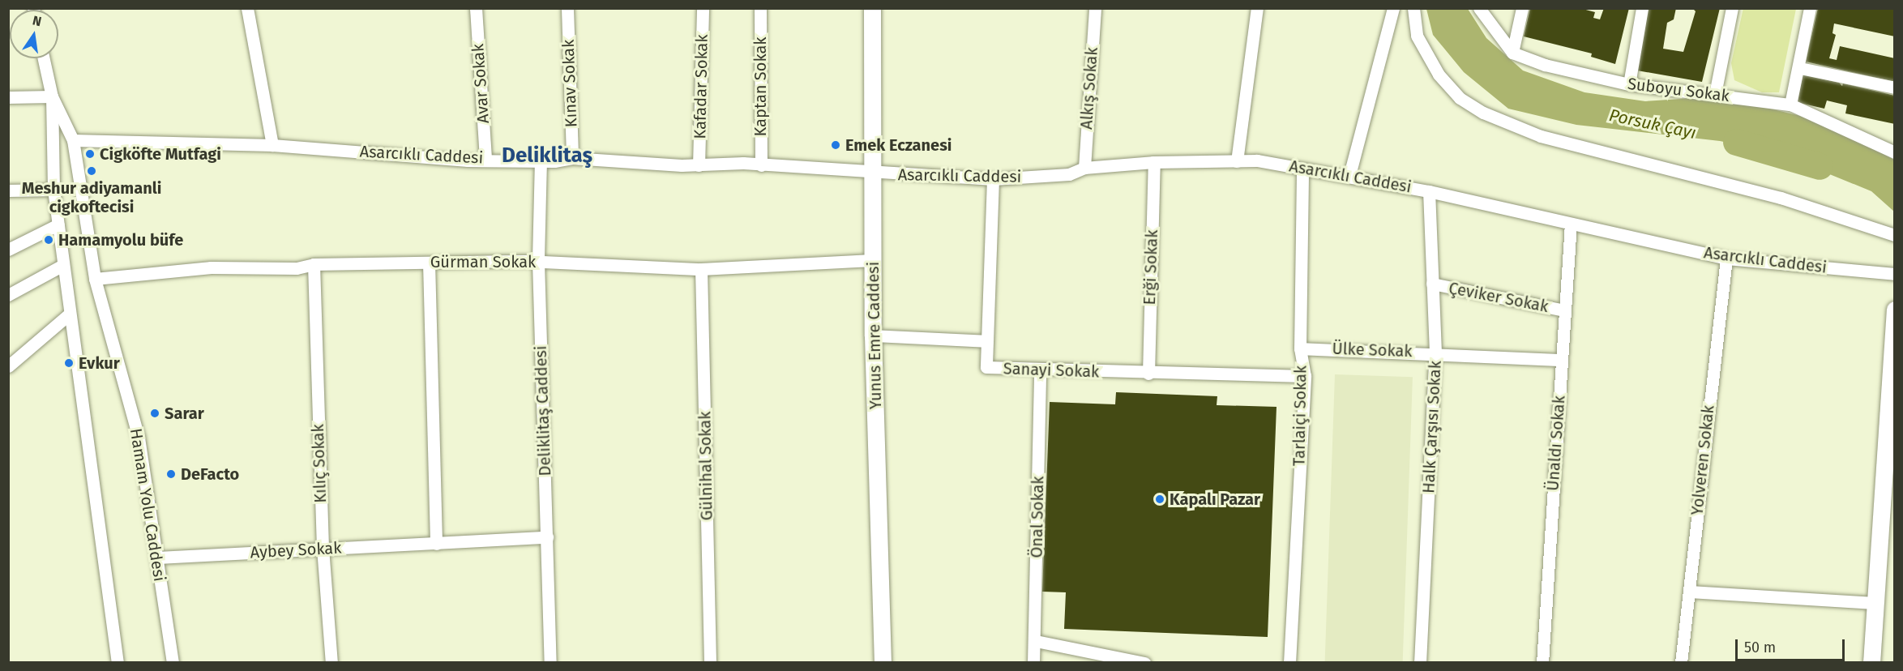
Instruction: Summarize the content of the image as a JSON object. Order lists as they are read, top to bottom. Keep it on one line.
{"streets":{"main road":["Yunus Emre Caddesi"],"street":["Avar Sokak","Kınav Sokak","Kafadar Sokak","Kaptan Sokak","Alkış Sokak","Suboyu Sokak","Asarcıklı Caddesi","Gürman Sokak","Erği Sokak","Çeviker Sokak","Ülke Sokak","Sanayi Sokak","Deliklitaş Caddesi","Tarlaiçi Sokak","Halk Çarşısı Sokak","Ünaldı Sokak","Yolveren Sokak","Kılıç Sokak","Gülnihal Sokak","Hamam Yolu Caddesi","Önal Sokak","Aybey Sokak"]},"crossings":[["Avar Sokak","Asarcıklı Caddesi"],["Kınav Sokak","Asarcıklı Caddesi"],["Kafadar Sokak","Asarcıklı Caddesi"],["Kaptan Sokak","Asarcıklı Caddesi"],["Alkış Sokak","Asarcıklı Caddesi"],["Asarcıklı Caddesi","Erği Sokak"],["Asarcıklı Caddesi","Yunus Emre Caddesi"],["Asarcıklı Caddesi","Sanayi Sokak"],["Asarcıklı Caddesi","Deliklitaş Caddesi"],["Asarcıklı Caddesi","Tarlaiçi Sokak"],["Asarcıklı Caddesi","Halk Çarşısı Sokak"],["Asarcıklı Caddesi","Ünaldı Sokak"],["Asarcıklı Caddesi","Yolveren Sokak"],["Asarcıklı Caddesi","Hamam Yolu Caddesi"],["Gürman Sokak","Yunus Emre Caddesi"],["Gürman Sokak","Deliklitaş Caddesi"],["Gürman Sokak","Kılıç Sokak"],["Gürman Sokak","Gülnihal Sokak"],["Gürman Sokak","Hamam Yolu Caddesi"],["Erği Sokak","Sanayi Sokak"],["Çeviker Sokak","Halk Çarşısı Sokak"],["Çeviker Sokak","Ünaldı Sokak"],["Ülke Sokak","Tarlaiçi Sokak"],["Ülke Sokak","Halk Çarşısı Sokak"],["Ülke Sokak","Ünaldı Sokak"],["Sanayi Sokak","Tarlaiçi Sokak"],["Sanayi Sokak","Önal Sokak"],["Deliklitaş Caddesi","Aybey Sokak"],["Kılıç Sokak","Aybey Sokak"],["Hamam Yolu Caddesi","Aybey Sokak"]],"districts":["Deliklitaş"],"water":["Porsuk Çayı"],"places":["Emek Eczanesi","Cigköfte Mutfagi","Meshur adiyamanli cigkoftecisi","Hamamyolu büfe","Evkur","Sarar","DeFacto","Kapalı Pazar"],"scale_bar":"50 m","north":"top"}
